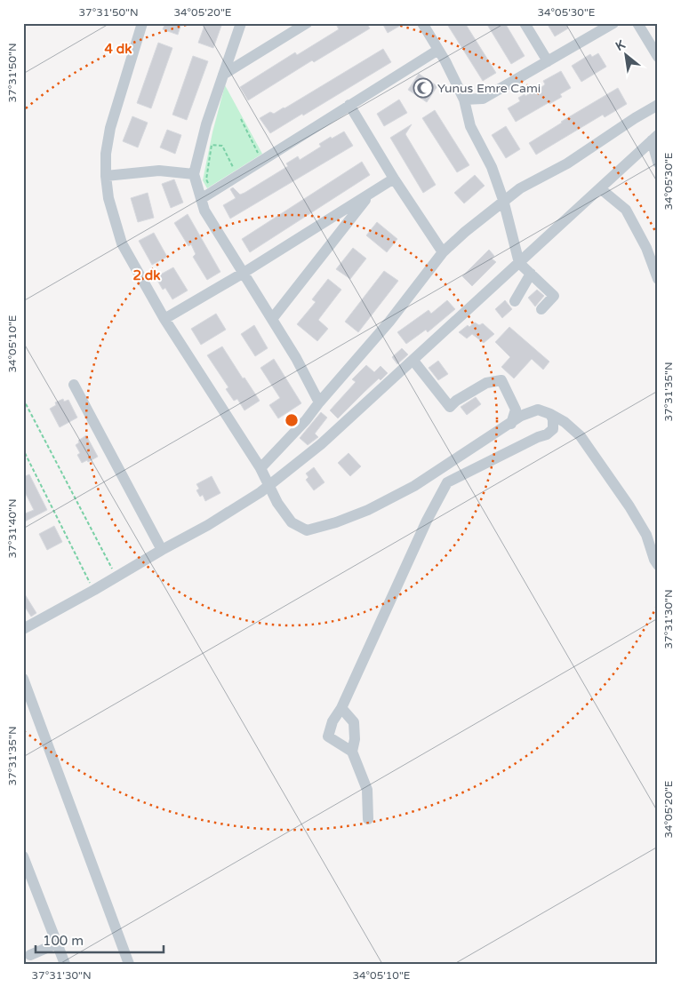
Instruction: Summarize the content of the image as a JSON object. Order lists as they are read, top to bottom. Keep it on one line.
{"places":{"mosque":["Yunus Emre Cami"]},"scale_bar":"100 m","north":"top left","coordinates":["37°31'50\"N","34°05'20\"E","34°05'30\"E","34°05'10\"E","37°31'35\"N","37°31'40\"N","37°31'30\"N"],"rings":["4 dk","2 dk"]}
